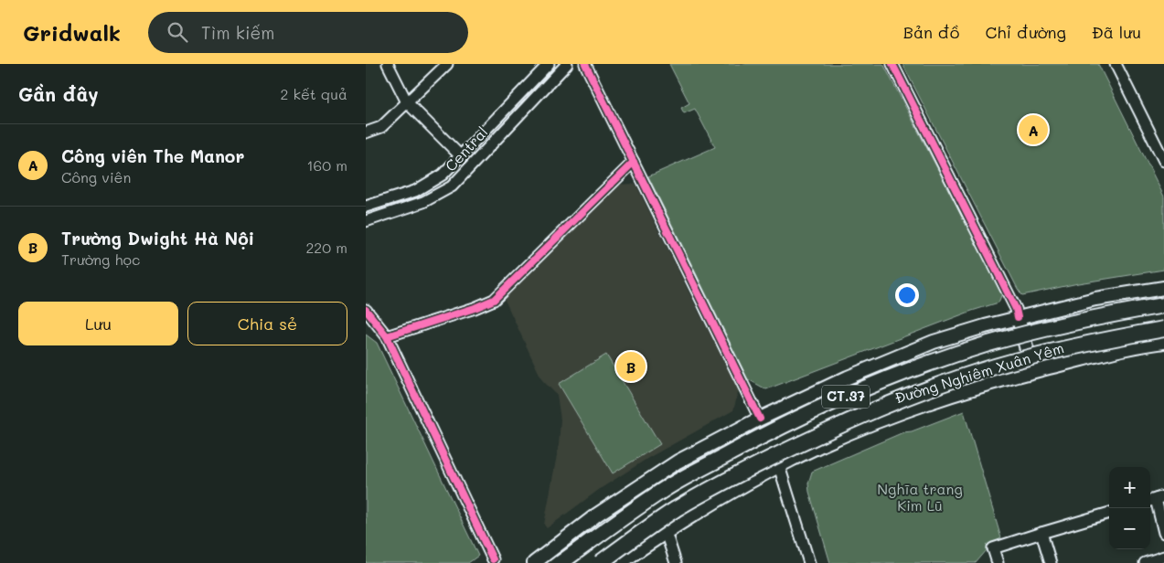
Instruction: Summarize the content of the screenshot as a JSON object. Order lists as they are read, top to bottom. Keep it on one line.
{"streets":{"highway":["CT.37"],"main road":["Đường Nghiêm Xuân Yêm"],"street":["Central"]},"parks":["Nghĩa trang Kim Lũ"],"page":{"header":"Gridwalk","search":"Tìm kiếm","nav":["Bản đồ","Chỉ đường","Đã lưu"],"heading":["Gần đây","2 kết quả"],"pins":["A","B"],"list":[{"mark":"A","name":"Công viên The Manor","note":"Công viên","value":"160 m"},{"mark":"B","name":"Trường Dwight Hà Nội","note":"Trường học","value":"220 m"}],"buttons":["Lưu","Chia sẻ"],"map_buttons":["+","−"]}}
